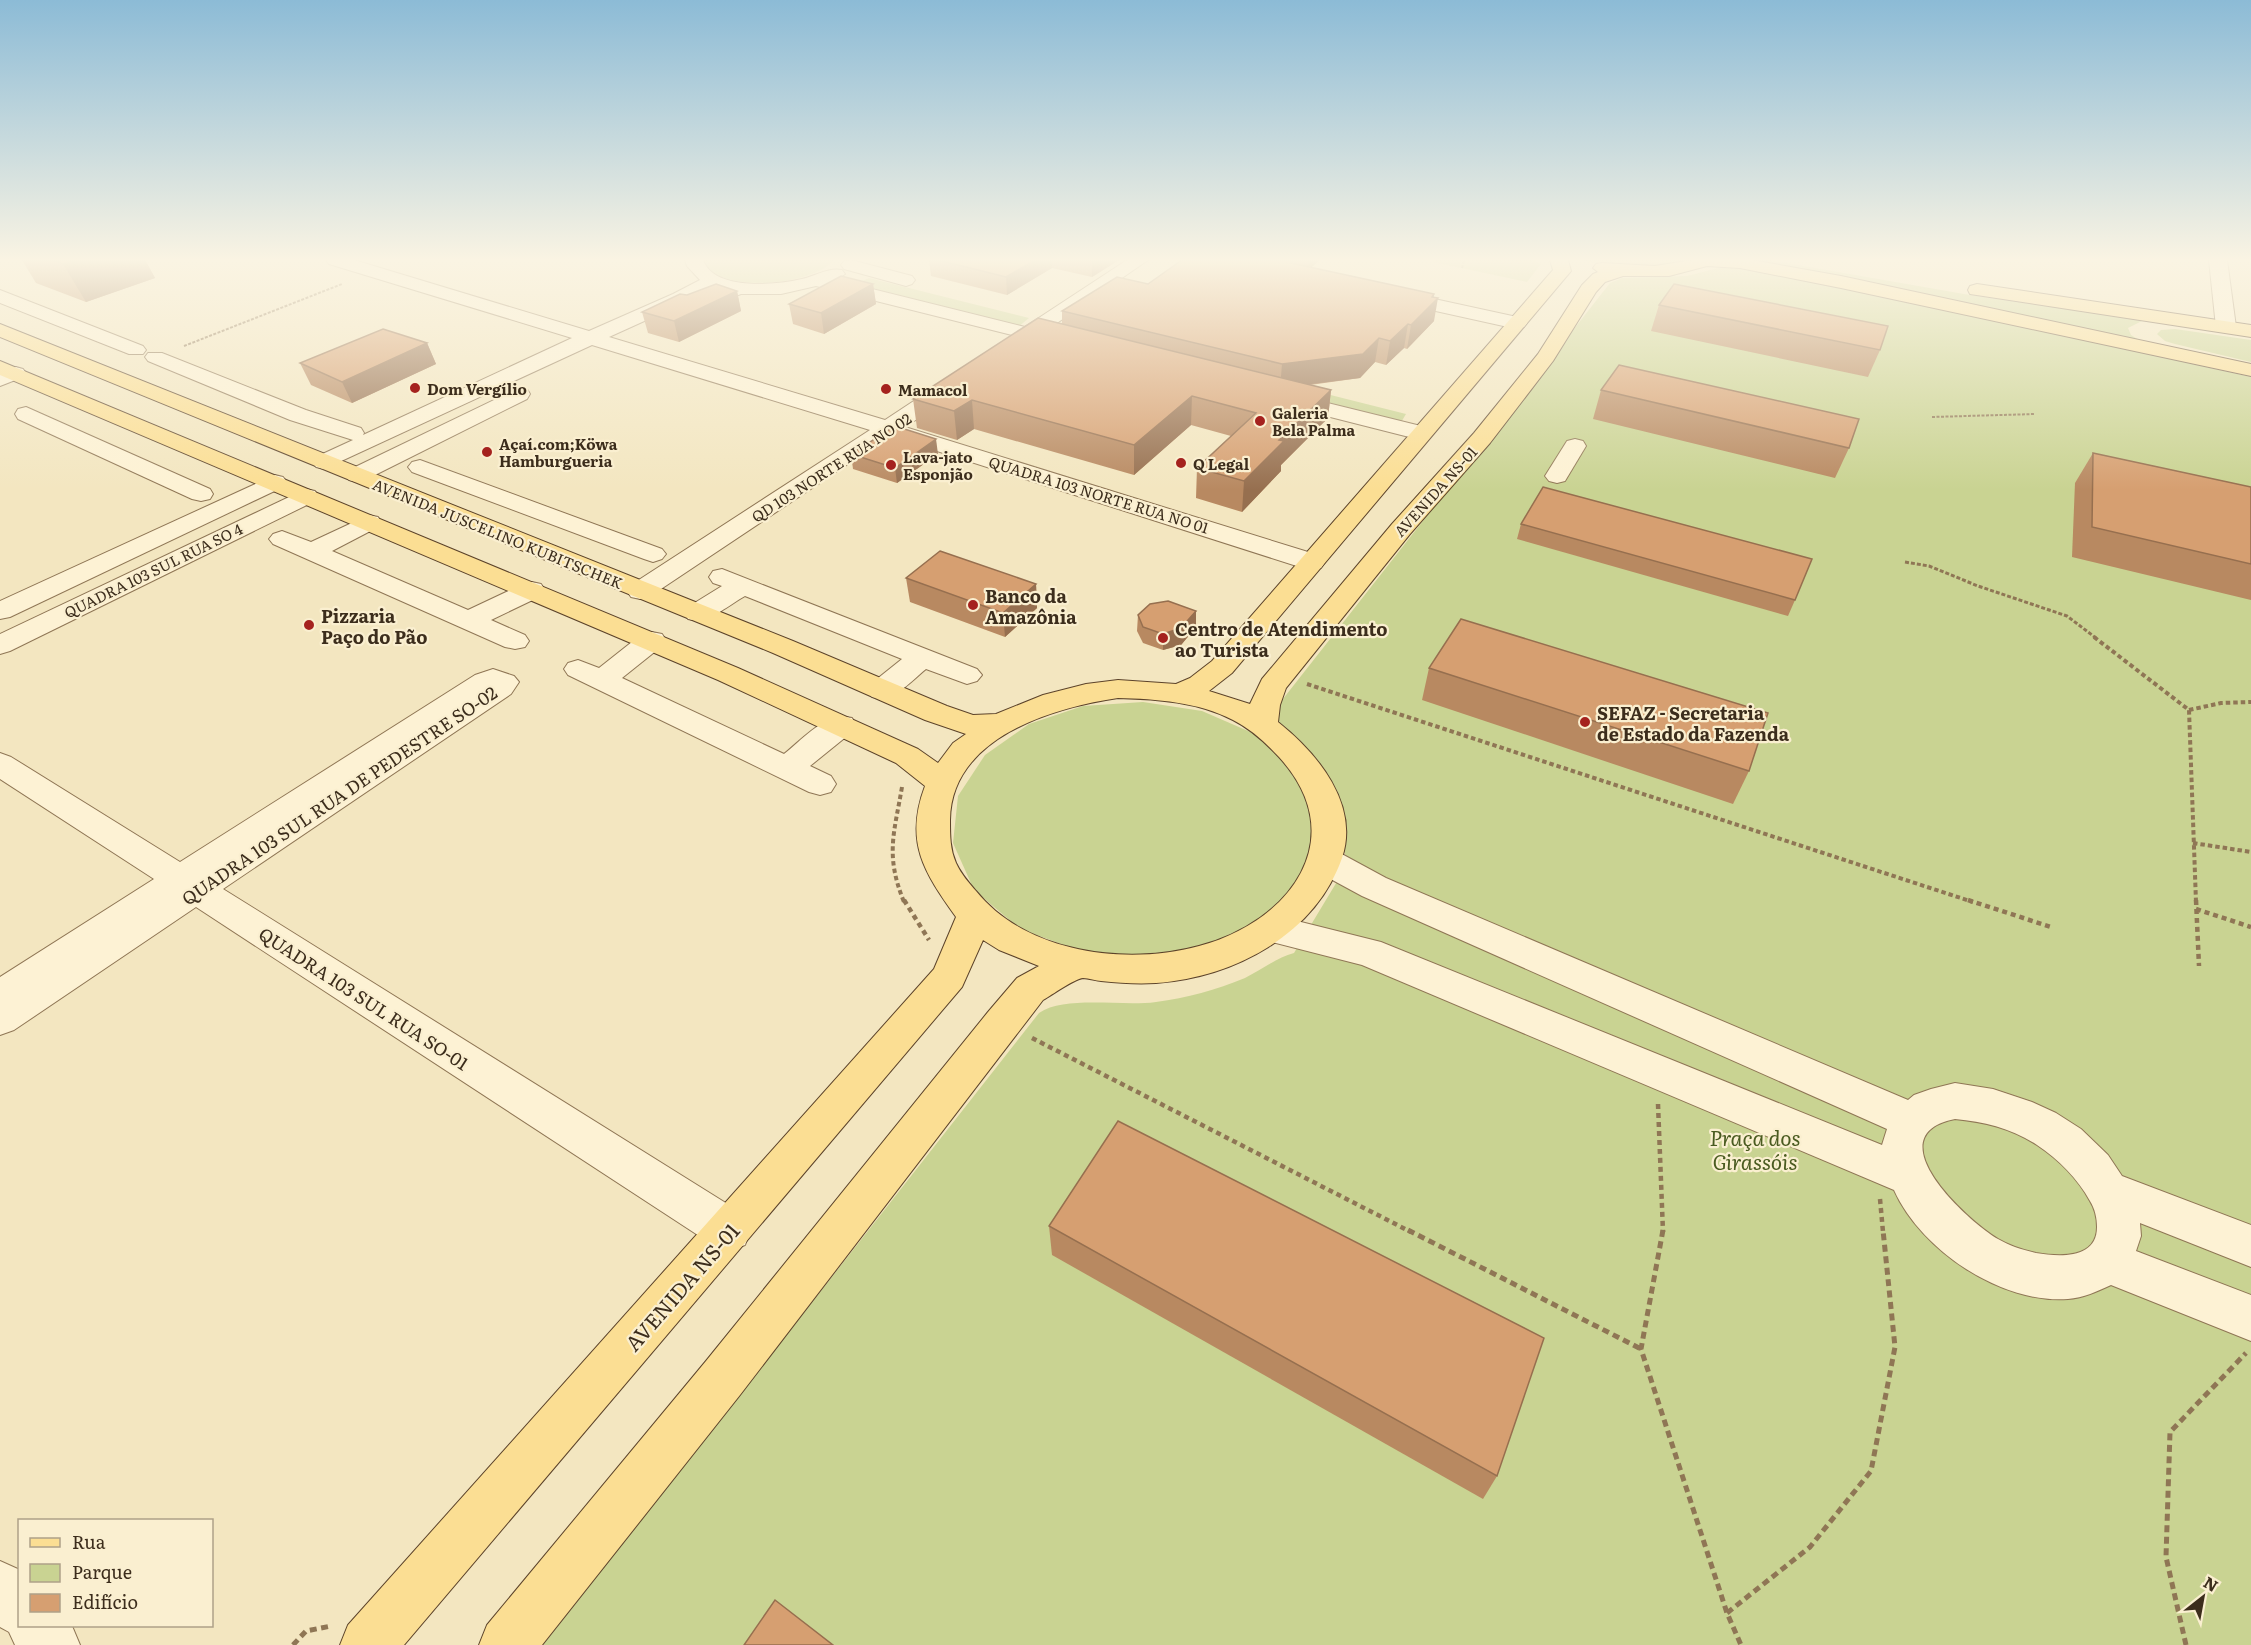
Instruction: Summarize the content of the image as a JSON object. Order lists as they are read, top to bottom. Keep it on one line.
{"streets":{"main road":["AVENIDA NS-01","AVENIDA JUSCELINO KUBITSCHEK"],"street":["QD 103 NORTE RUA NO 02","QUADRA 103 NORTE RUA NO 01","QUADRA 103 SUL RUA SO 4","QUADRA 103 SUL RUA DE PEDESTRE SO-02","QUADRA 103 SUL RUA SO-01"]},"crossings":[["QD 103 NORTE RUA NO 02","QUADRA 103 NORTE RUA NO 01"],["QD 103 NORTE RUA NO 02","AVENIDA JUSCELINO KUBITSCHEK"],["AVENIDA NS-01","QUADRA 103 NORTE RUA NO 01"],["AVENIDA NS-01","QUADRA 103 SUL RUA SO-01"],["QUADRA 103 SUL RUA DE PEDESTRE SO-02","QUADRA 103 SUL RUA SO-01"]],"parks":["Praça dos Girassóis"],"places":["Dom Vergílio","Mamacol","Galeria Bela Palma","Açaí.com;Köwa Hamburgueria","Q Legal","Lava-jato Esponjão","Banco da Amazônia","Pizzaria Paço do Pão","Centro de Atendimento ao Turista","SEFAZ - Secretaria de Estado da Fazenda"],"legend":["Rua","Parque","Edifício"],"north":"top right"}
